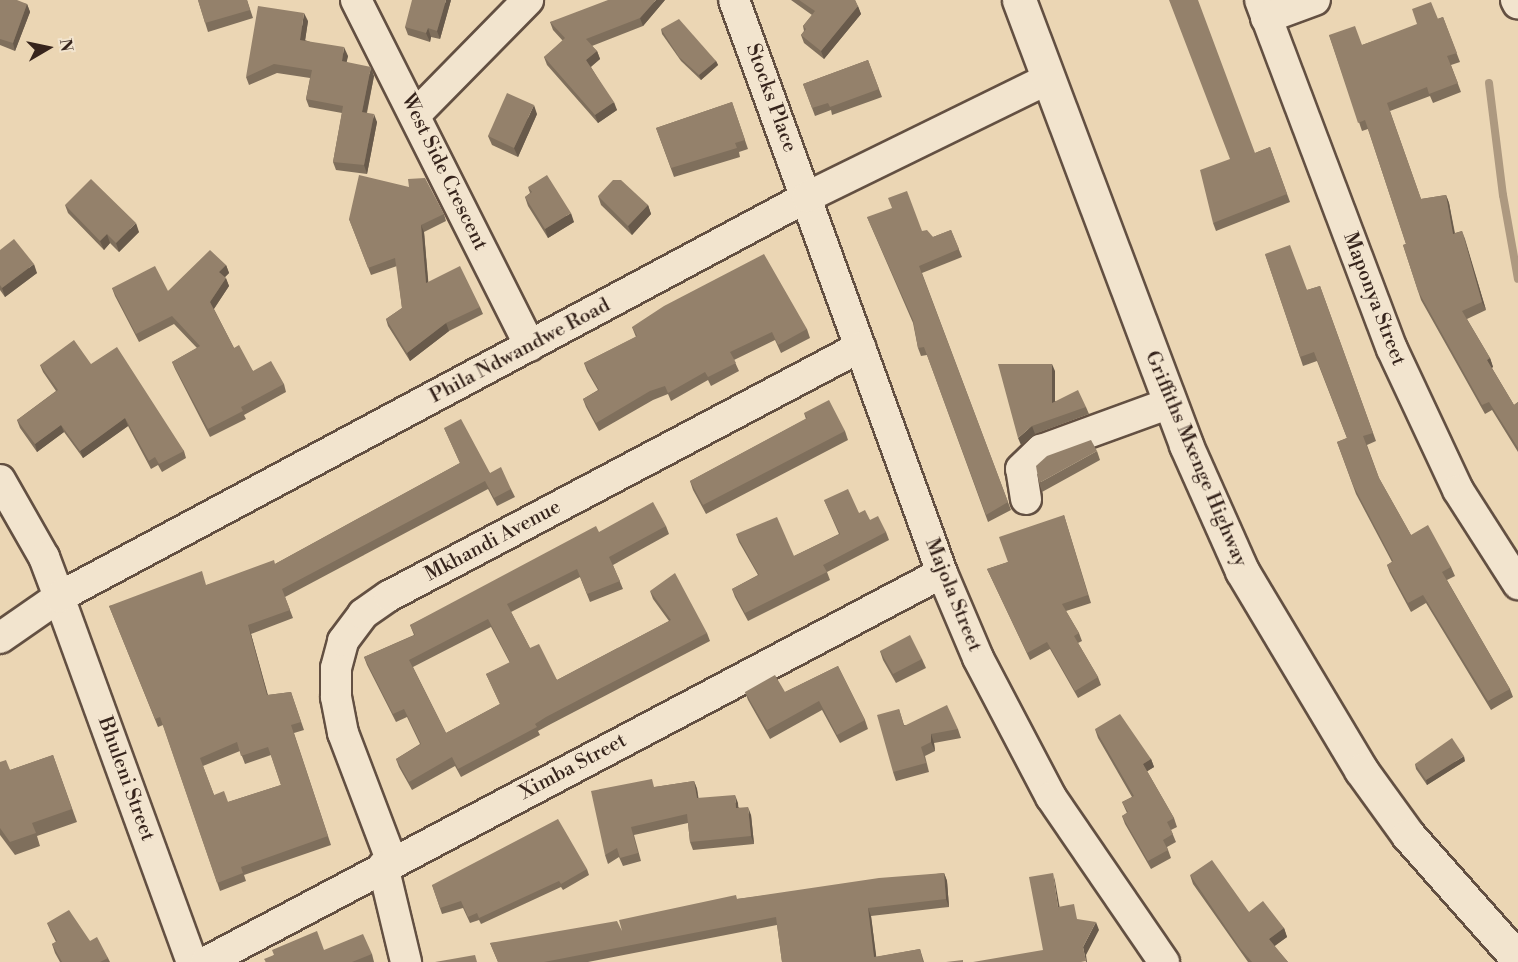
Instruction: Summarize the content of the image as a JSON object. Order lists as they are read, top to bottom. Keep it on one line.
{"streets":{"street":["Stocks Place","West Side Crescent","Maponya Street","Phila Ndwandwe Road","Griffiths Mxenge Highway","Mkhandi Avenue","Majola Street","Ximba Street","Bhuleni Street"]},"crossings":[["Stocks Place","Phila Ndwandwe Road"],["Stocks Place","Majola Street"],["West Side Crescent","Phila Ndwandwe Road"],["Phila Ndwandwe Road","Griffiths Mxenge Highway"],["Phila Ndwandwe Road","Majola Street"],["Phila Ndwandwe Road","Bhuleni Street"],["Mkhandi Avenue","Majola Street"],["Mkhandi Avenue","Ximba Street"],["Majola Street","Ximba Street"]],"north":"right"}
